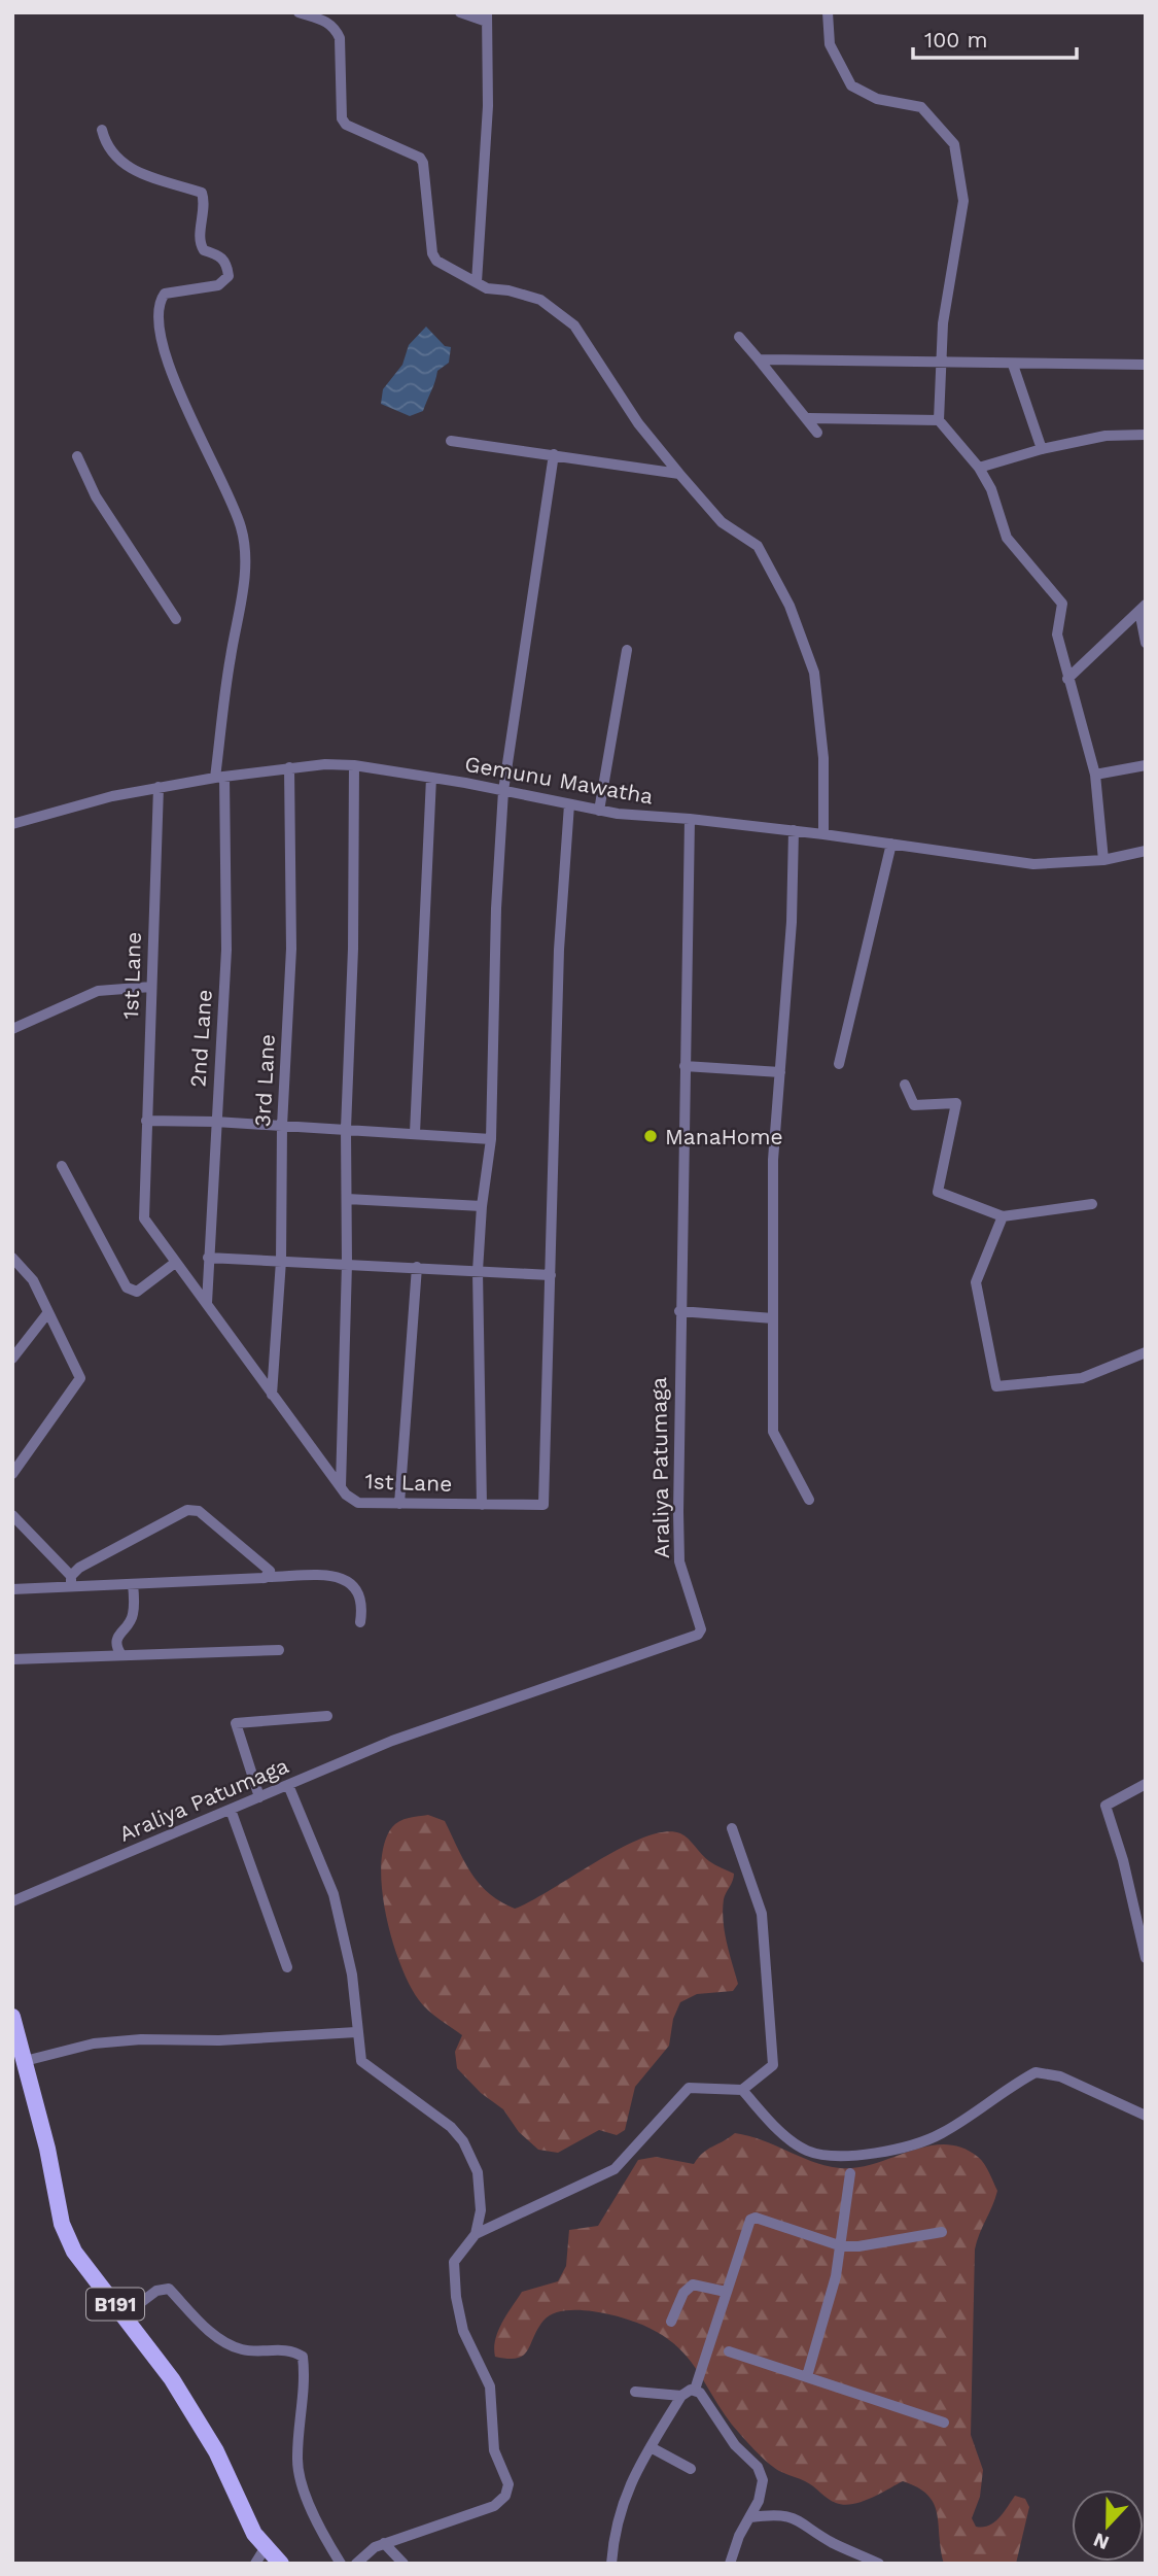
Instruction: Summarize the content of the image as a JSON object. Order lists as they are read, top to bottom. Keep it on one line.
{"streets":{"main road":["B191"],"street":["Gemunu Mawatha","1st Lane","2nd Lane","3rd Lane","Araliya Patumaga"]},"crossings":[["Gemunu Mawatha","1st Lane"],["Gemunu Mawatha","2nd Lane"],["Gemunu Mawatha","3rd Lane"],["Gemunu Mawatha","Araliya Patumaga"],["1st Lane","2nd Lane"],["1st Lane","3rd Lane"]],"places":["ManaHome"],"scale_bar":"100 m","north":"bottom"}
